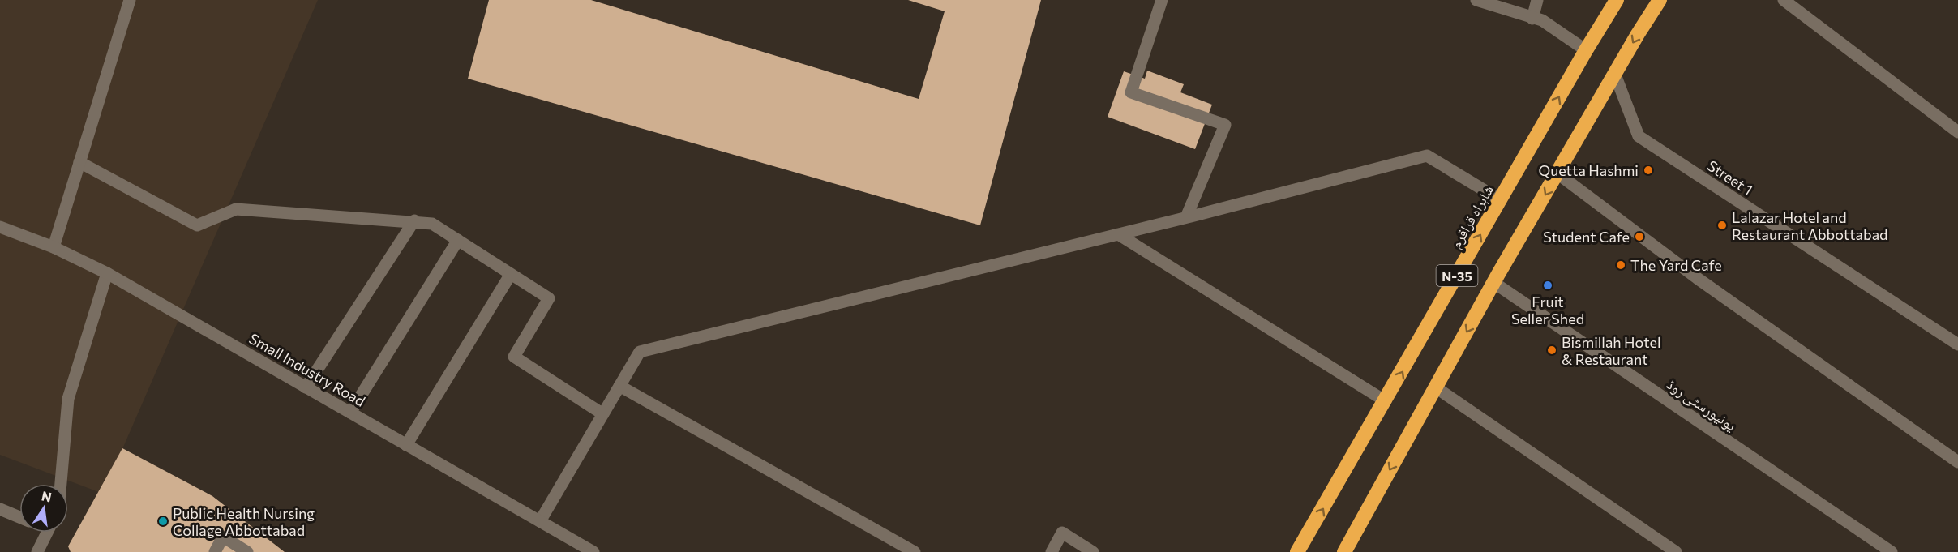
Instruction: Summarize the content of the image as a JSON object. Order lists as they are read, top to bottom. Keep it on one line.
{"streets":{"highway":["شاہراہ قراقرم","N-35"],"street":["Street 1","Small Industry Road","یونیورسٹی روڈ"]},"crossings":[["Street 1","N-35"],["N-35","یونیورسٹی روڈ"]],"places":["Quetta Hashmi","Lalazar Hotel and Restaurant Abbottabad","Student Cafe","The Yard Cafe","Fruit Seller Shed","Bismillah Hotel & Restaurant","Public Health Nursing Collage Abbottabad"],"north":"top"}
